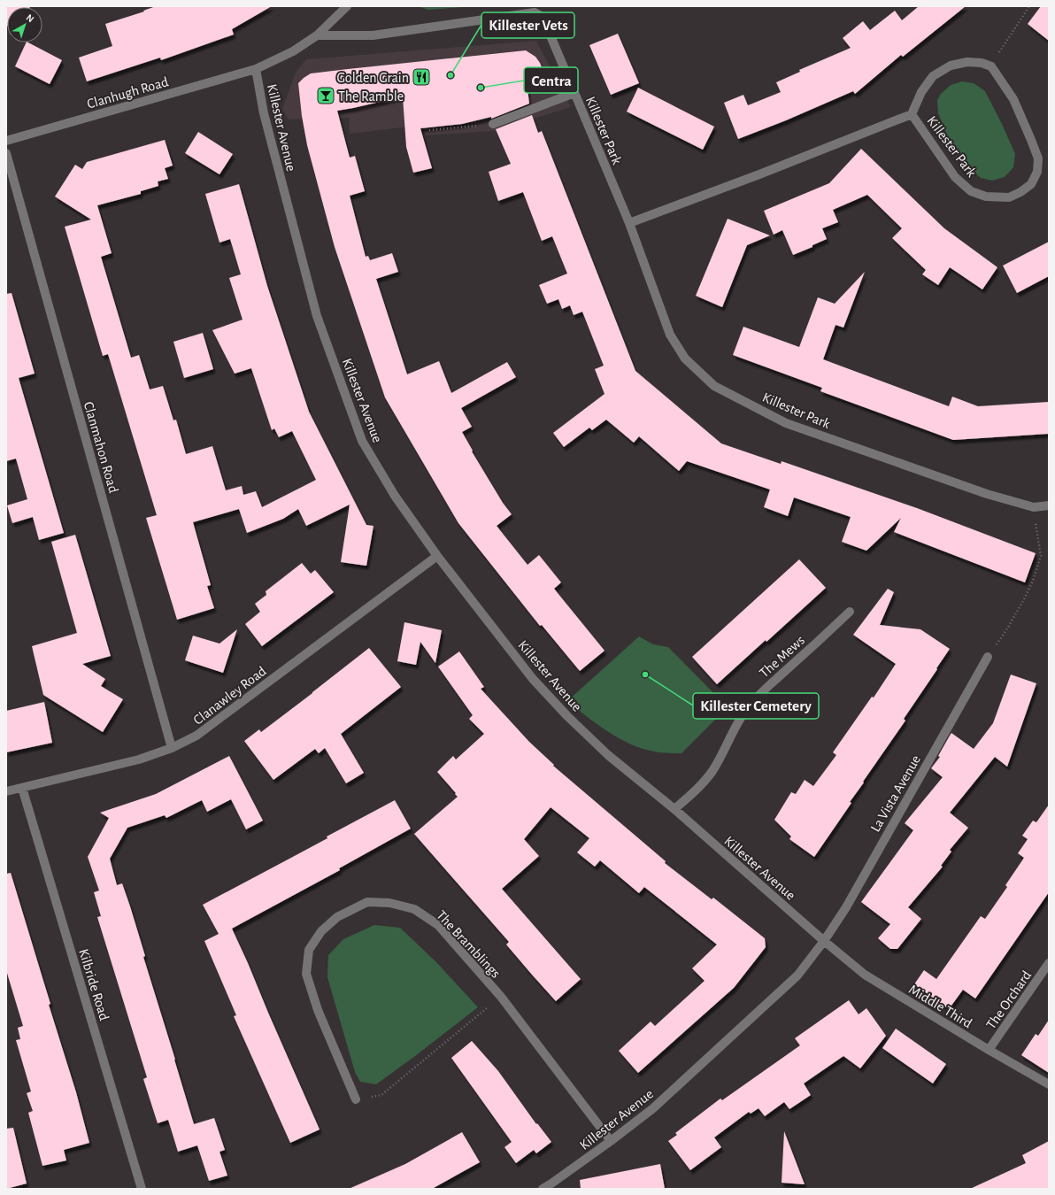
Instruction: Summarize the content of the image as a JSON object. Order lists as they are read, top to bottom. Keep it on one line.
{"streets":{"street":["Clanhugh Road","Killester Avenue","Killester Park","Clanmahon Road","The Mews","Clanawley Road","La Vista Avenue","The Bramblings","Kilbride Road","The Orchard","Middle Third"]},"crossings":[["Clanhugh Road","Killester Avenue"],["Killester Avenue","The Mews"],["Killester Avenue","Clanawley Road"],["Killester Avenue","La Vista Avenue"],["Killester Avenue","The Bramblings"],["Killester Avenue","Middle Third"],["Clanmahon Road","Clanawley Road"],["Clanawley Road","Kilbride Road"],["La Vista Avenue","Middle Third"],["The Orchard","Middle Third"]],"places":{"other":["Killester Vets","Centra","Killester Cemetery"],"restaurant":["Golden Grain"],"bar":["The Ramble"]},"north":"top right"}
